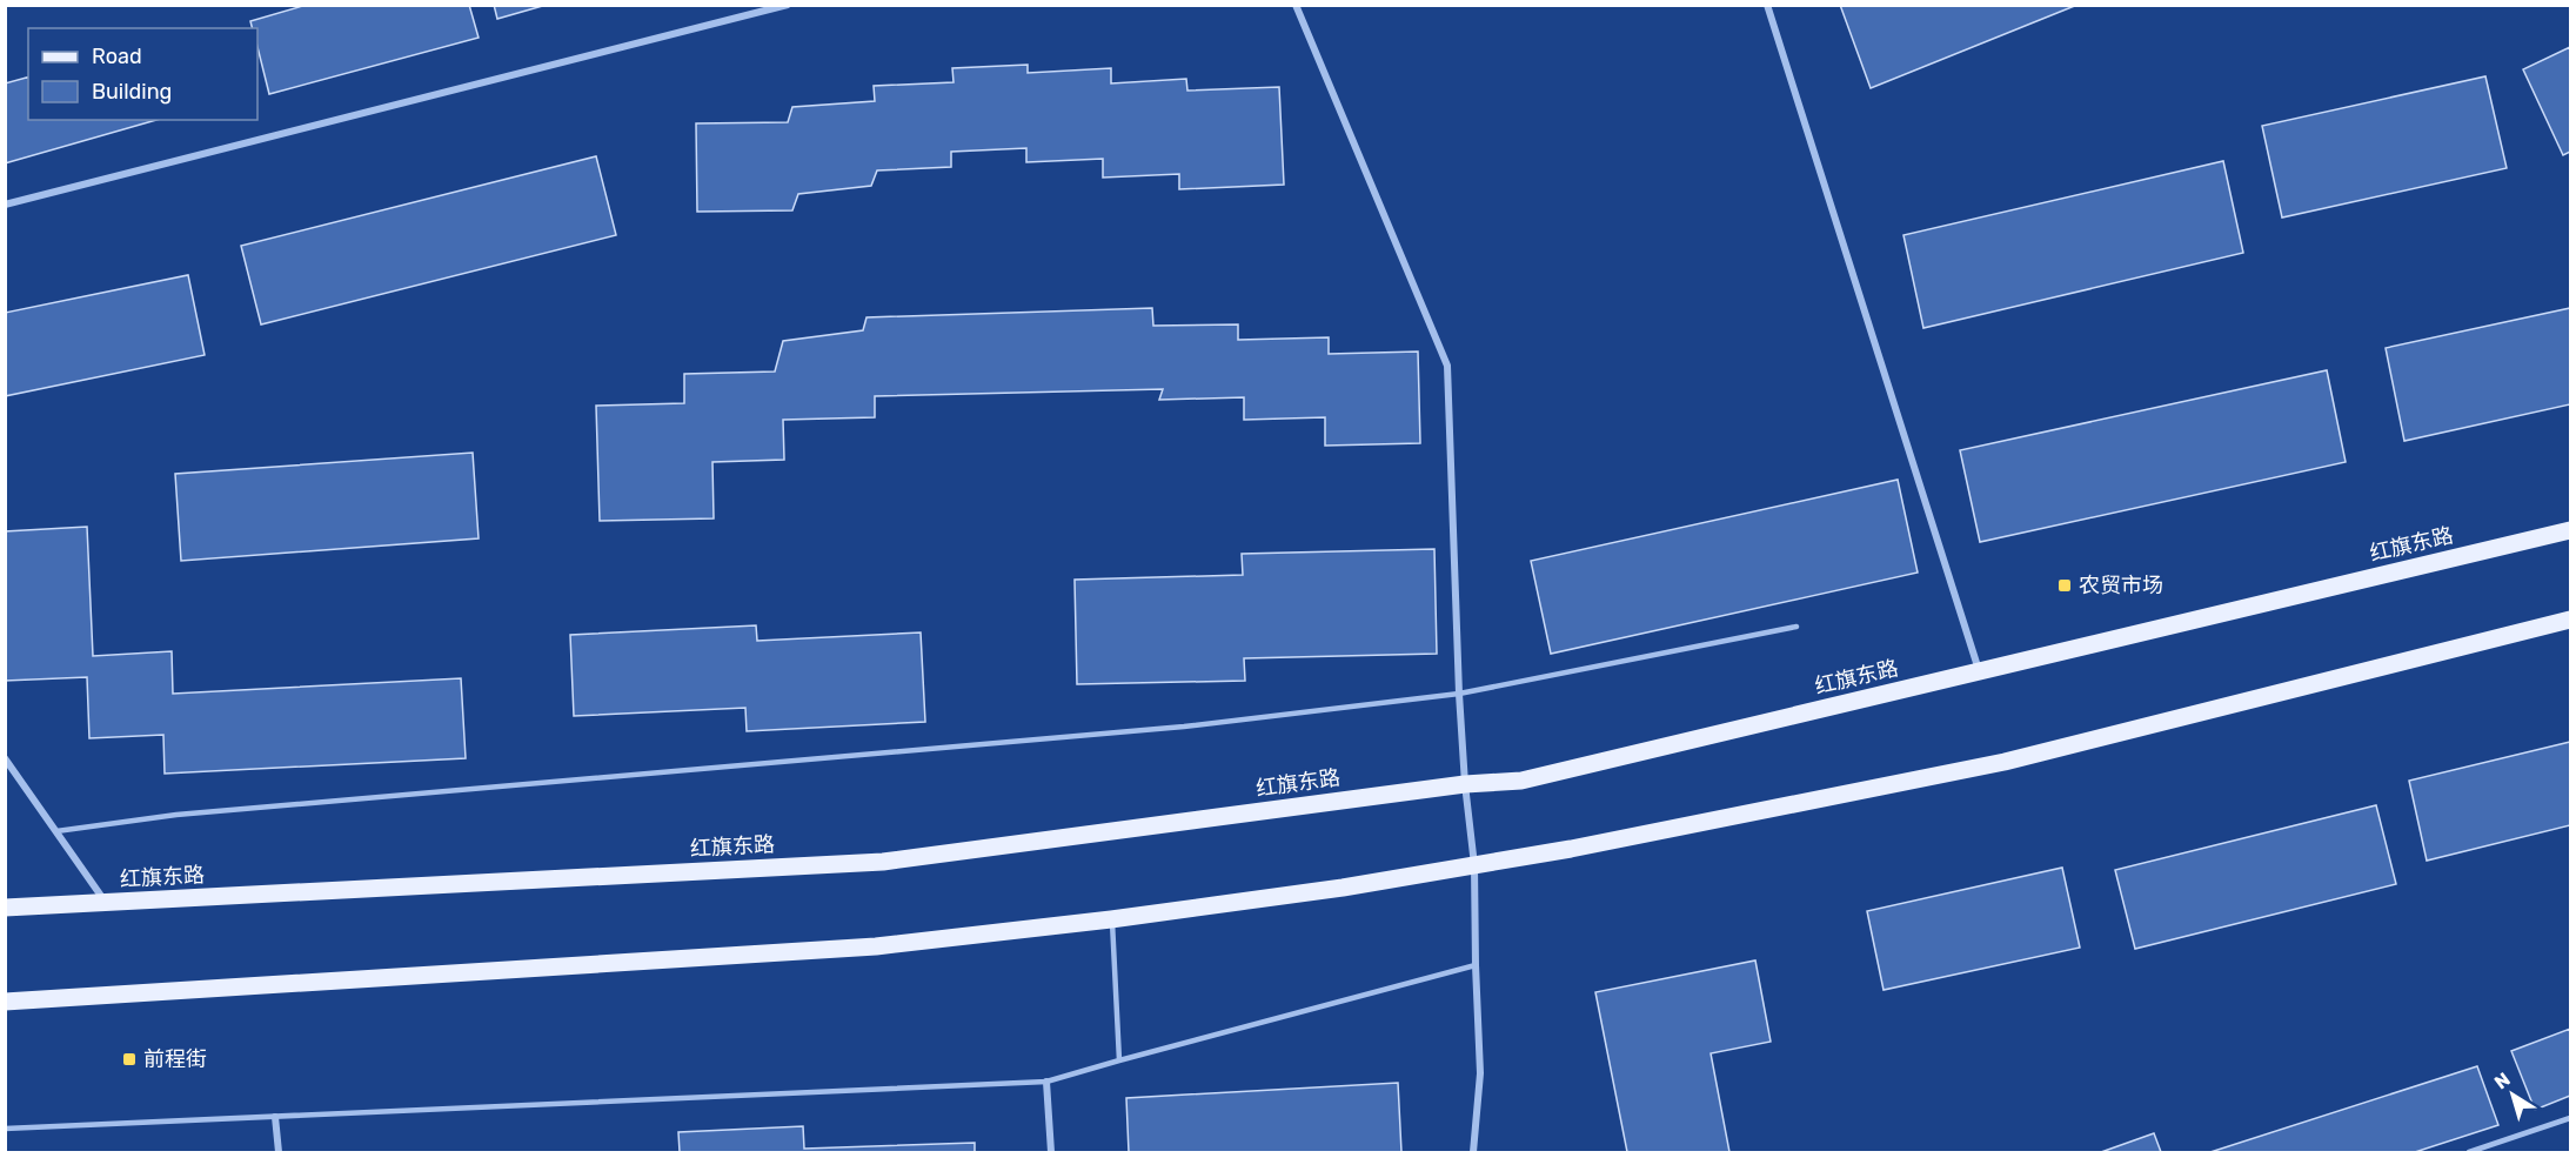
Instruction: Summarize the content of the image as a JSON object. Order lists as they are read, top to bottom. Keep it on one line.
{"streets":{"main road":["红旗东路"]},"places":{"transit":["农贸市场","前程街"]},"legend":["Road","Building"],"north":"top left"}
